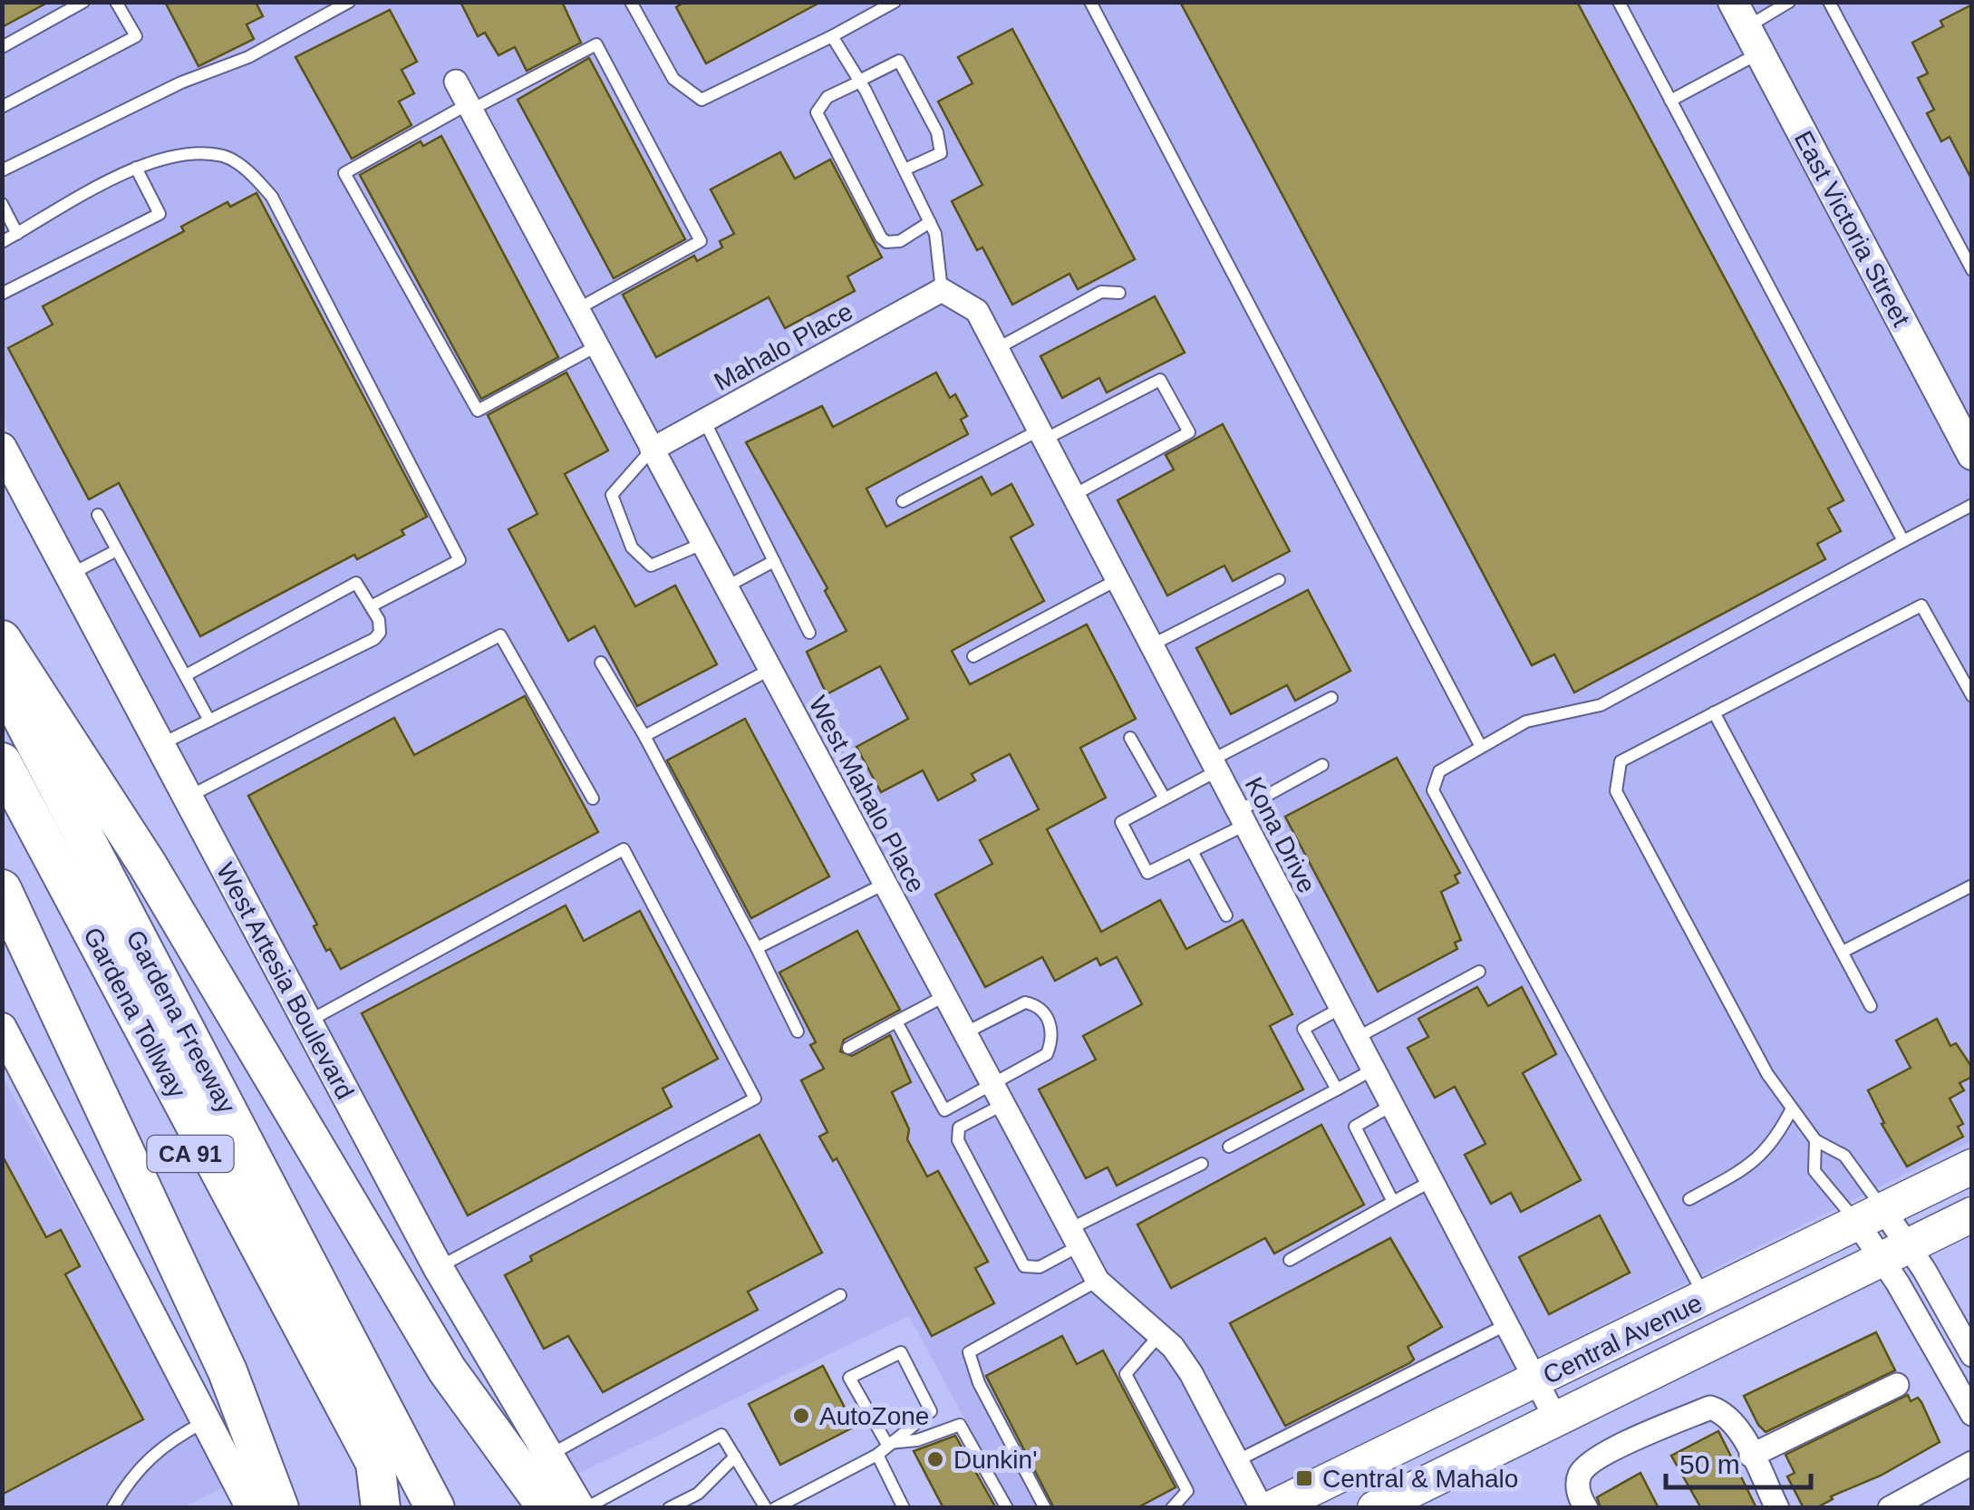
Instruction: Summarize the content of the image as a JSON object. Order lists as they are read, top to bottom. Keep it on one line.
{"streets":{"highway":["Gardena Tollway","Gardena Freeway","CA 91"],"main road":["East Victoria Street","West Artesia Boulevard","Central Avenue"],"street":["Mahalo Place","West Mahalo Place","Kona Drive"]},"crossings":[["Mahalo Place","West Mahalo Place"],["Mahalo Place","Kona Drive"],["Kona Drive","Central Avenue"],["Gardena Tollway","Gardena Freeway"],["Gardena Tollway","CA 91"]],"places":{"other":["AutoZone","Dunkin'"],"transit":["Central & Mahalo"]},"scale_bar":"50 m"}
